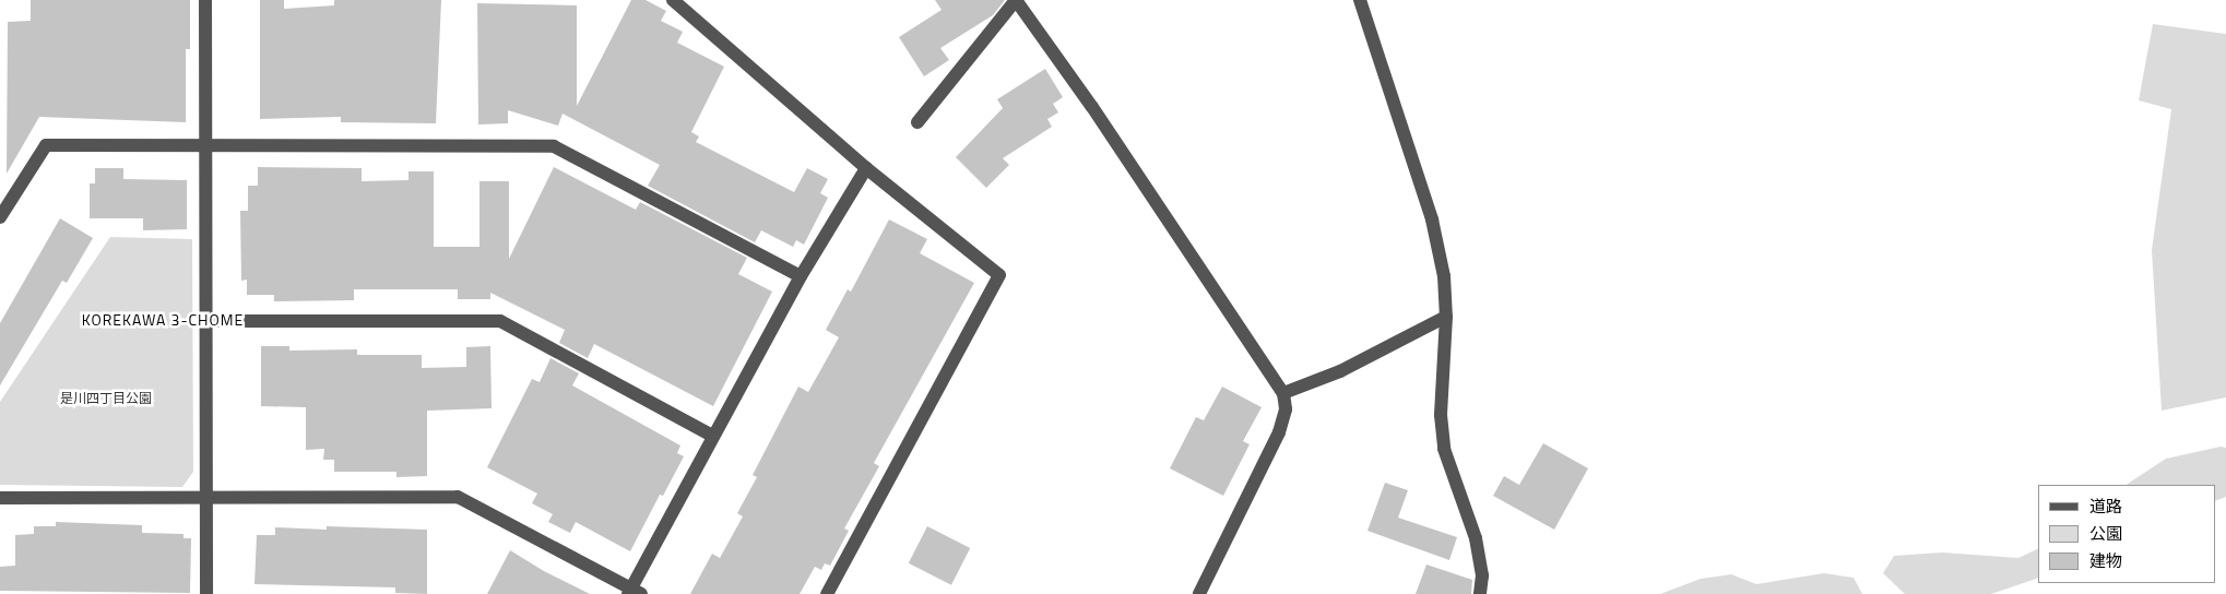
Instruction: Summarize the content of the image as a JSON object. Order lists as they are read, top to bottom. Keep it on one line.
{"districts":["KOREKAWA 3-CHOME"],"parks":["是川四丁目公園"],"legend":["道路","公園","建物"]}
